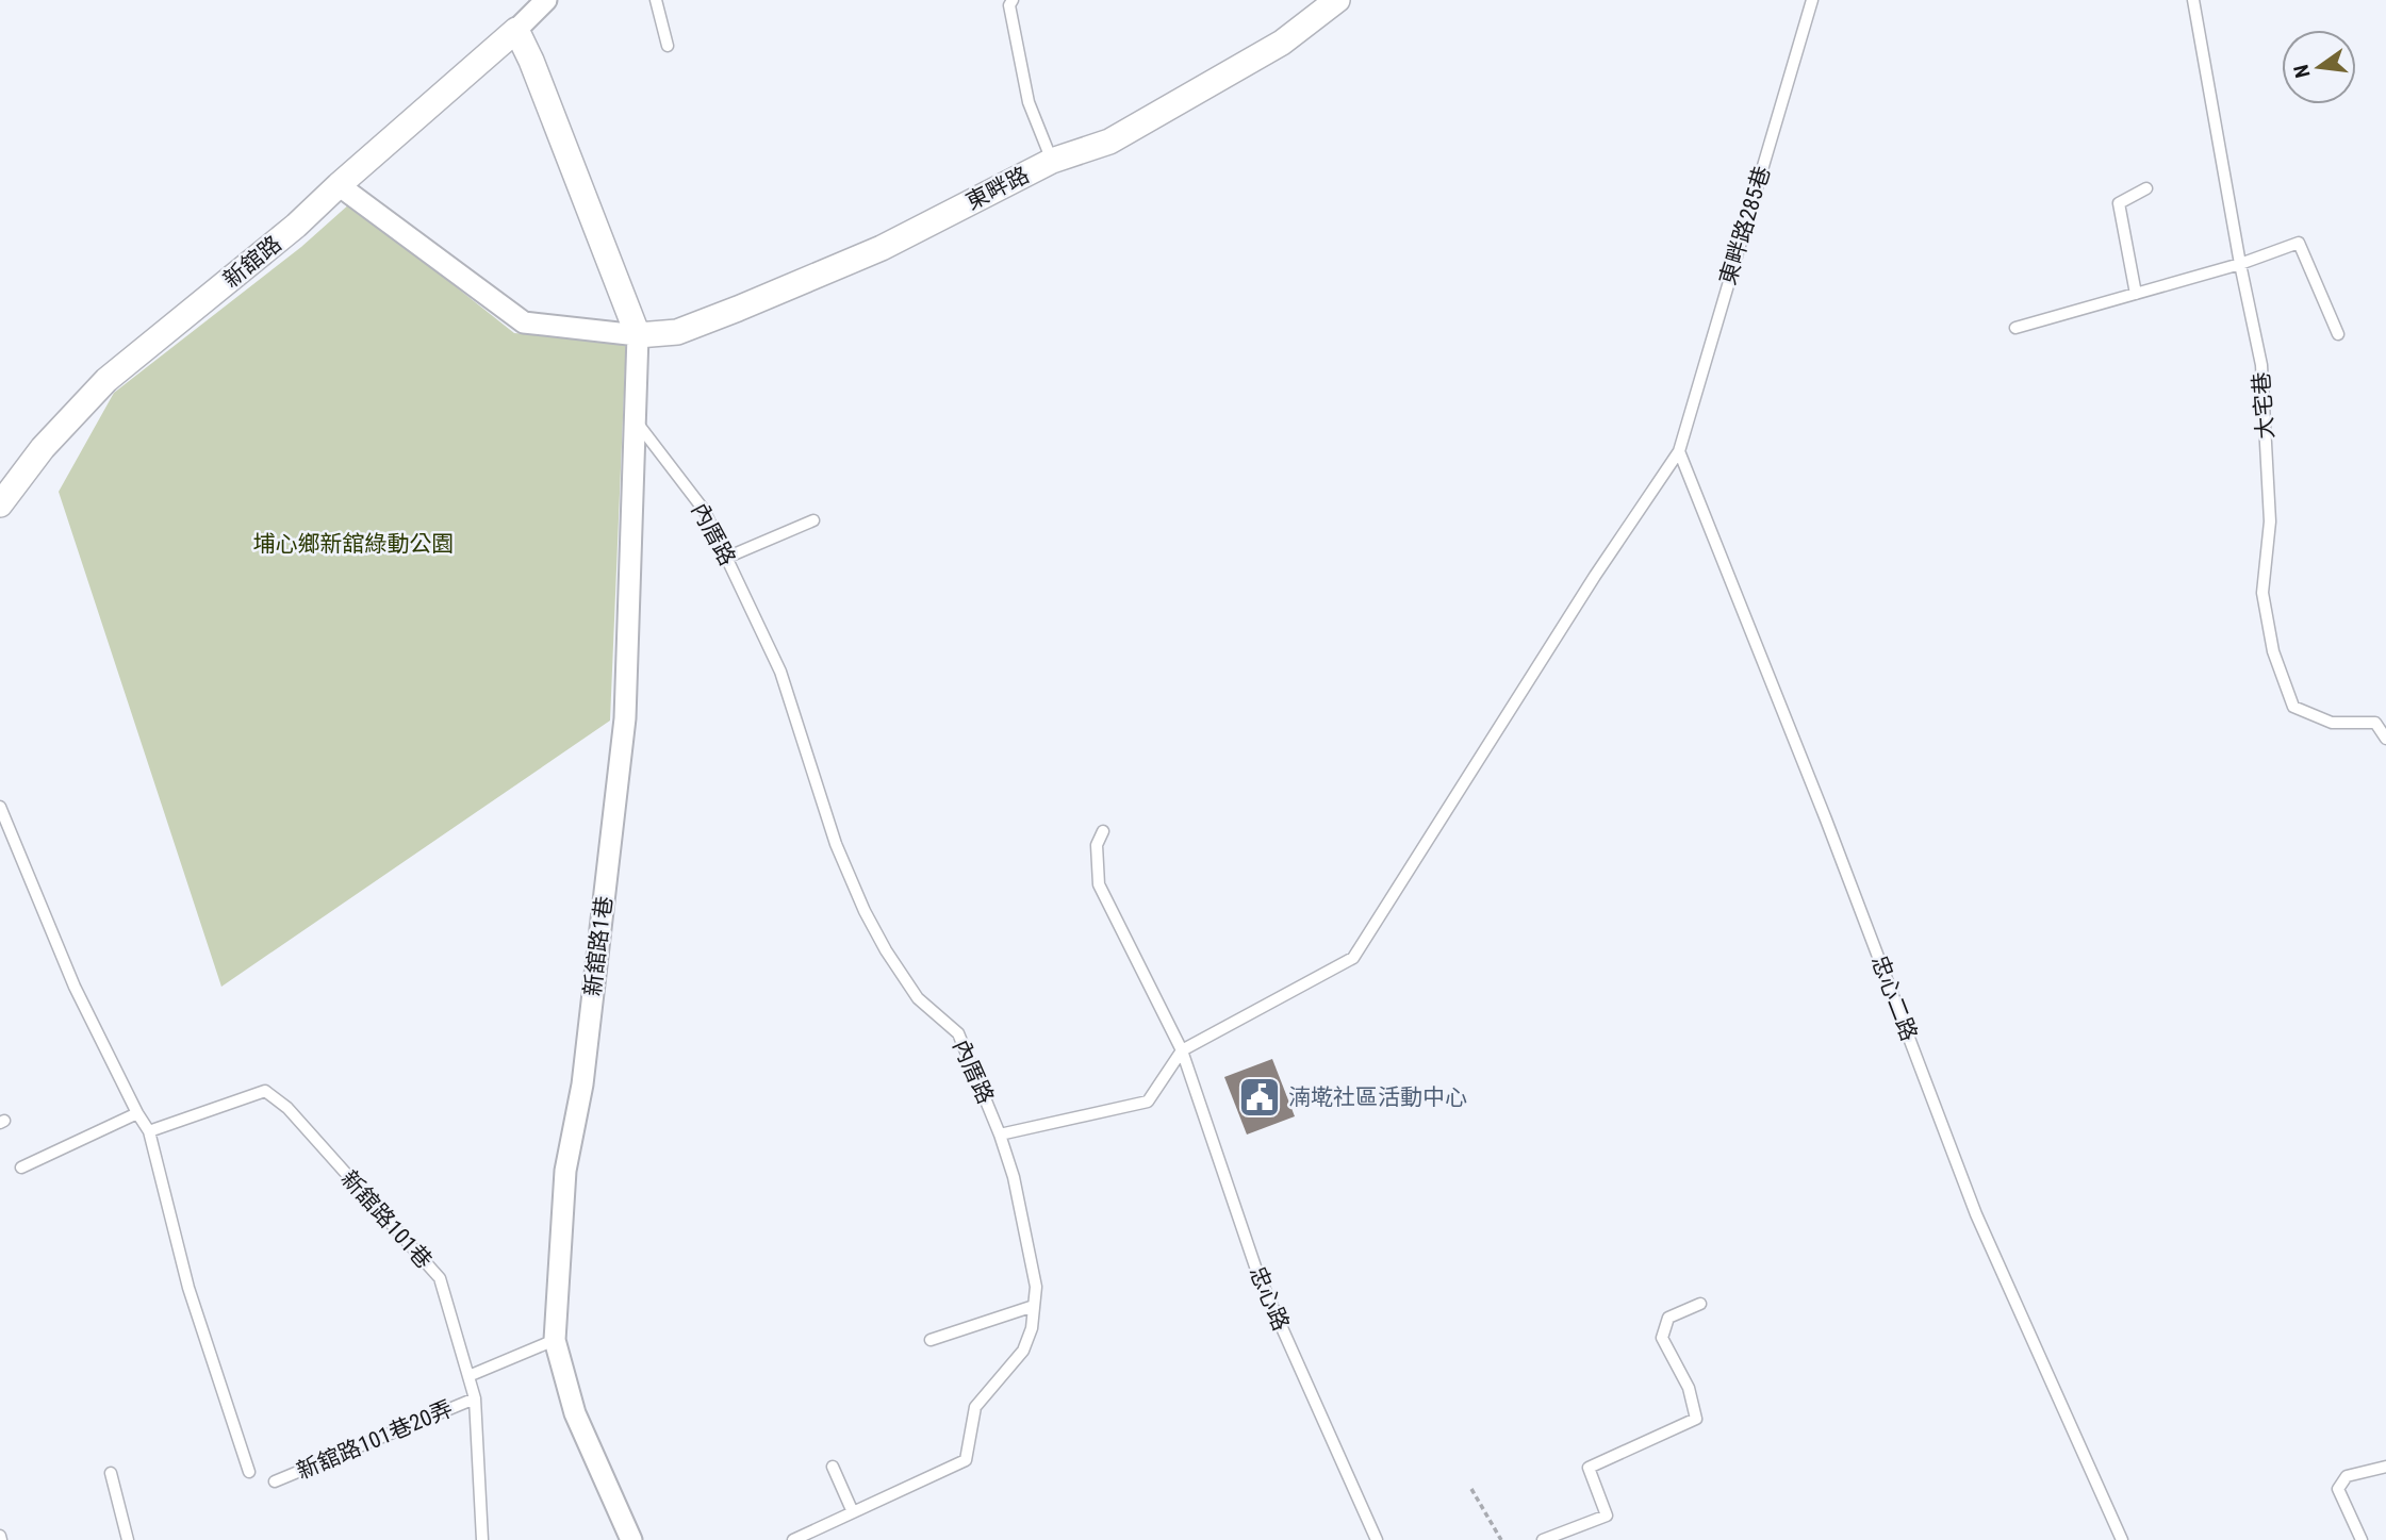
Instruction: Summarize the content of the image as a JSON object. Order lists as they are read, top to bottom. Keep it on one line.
{"streets":{"street":["東畔路","新舘路","新舘路1巷"],"lane":["東畔路285巷","大宅巷","內厝路","忠心二路","新舘路101巷","忠心路","新舘路101巷20弄"]},"crossings":[["東畔路","新舘路1巷"],["東畔路285巷","忠心二路"],["東畔路285巷","忠心路"],["內厝路","新舘路1巷"],["新舘路101巷","新舘路101巷20弄"]],"parks":["埔心鄉新舘綠動公園"],"places":{"public building":["湳墘社區活動中心"]},"north":"left"}
